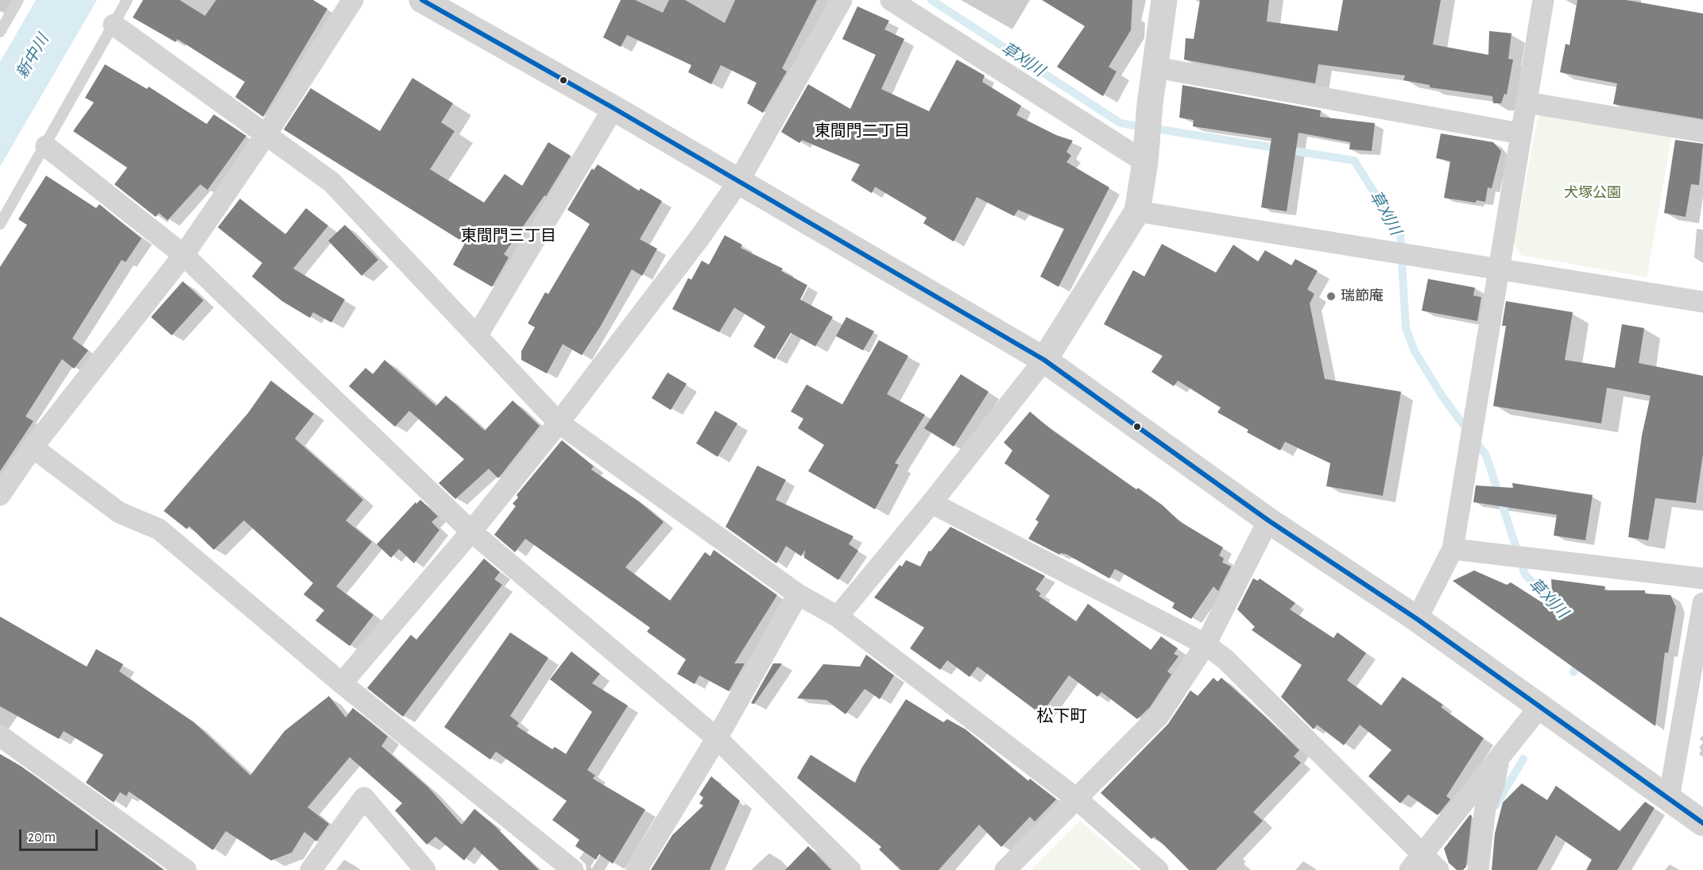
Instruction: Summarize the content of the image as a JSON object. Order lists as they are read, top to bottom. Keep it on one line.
{"districts":["東間門二丁目","東間門三丁目","松下町"],"water":["新中川","草刈川"],"parks":["犬塚公園"],"places":["瑞節庵"],"scale_bar":"20 m"}
